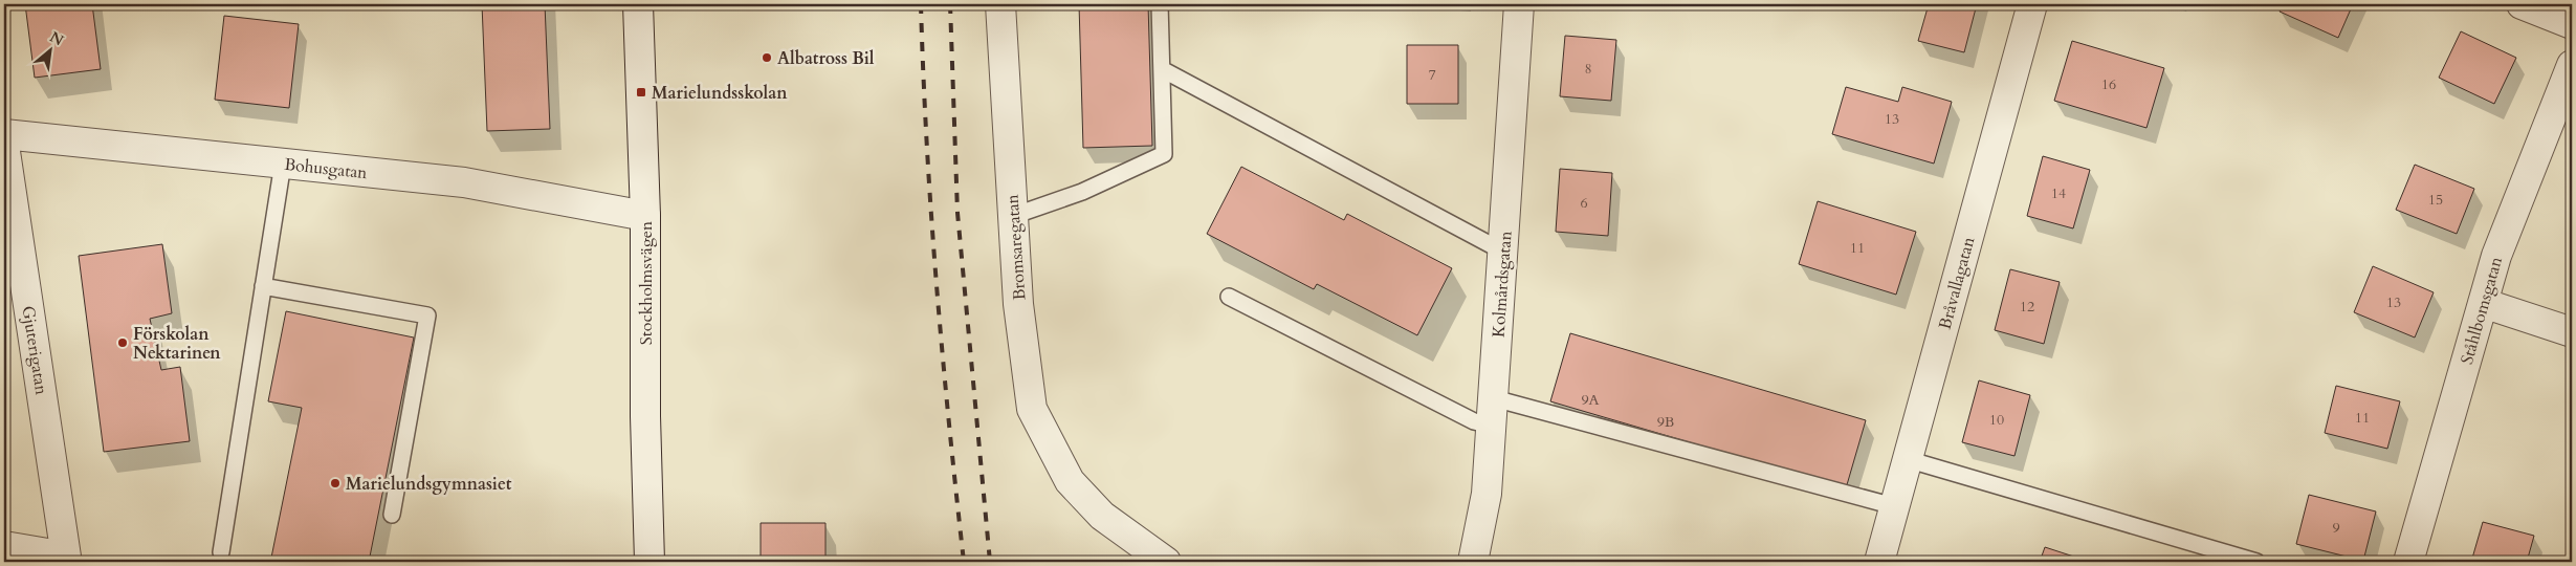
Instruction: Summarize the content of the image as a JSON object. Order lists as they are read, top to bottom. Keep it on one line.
{"streets":{"street":["Bohusgatan","Bromsaregatan","Stockholmsvägen","Bråvallagatan","Kolmårdsgatan","Ståhlbomsgatan","Gjuterigatan"]},"crossings":[["Bohusgatan","Stockholmsvägen"]],"places":{"other":["Albatross Bil","Förskolan Nektarinen","Marielundsgymnasiet"],"transit":["Marielundsskolan"]},"house_numbers":["8","7","16","13","14","15","6","11","13","12","9A","11","10","9B","9"],"north":"top right"}
